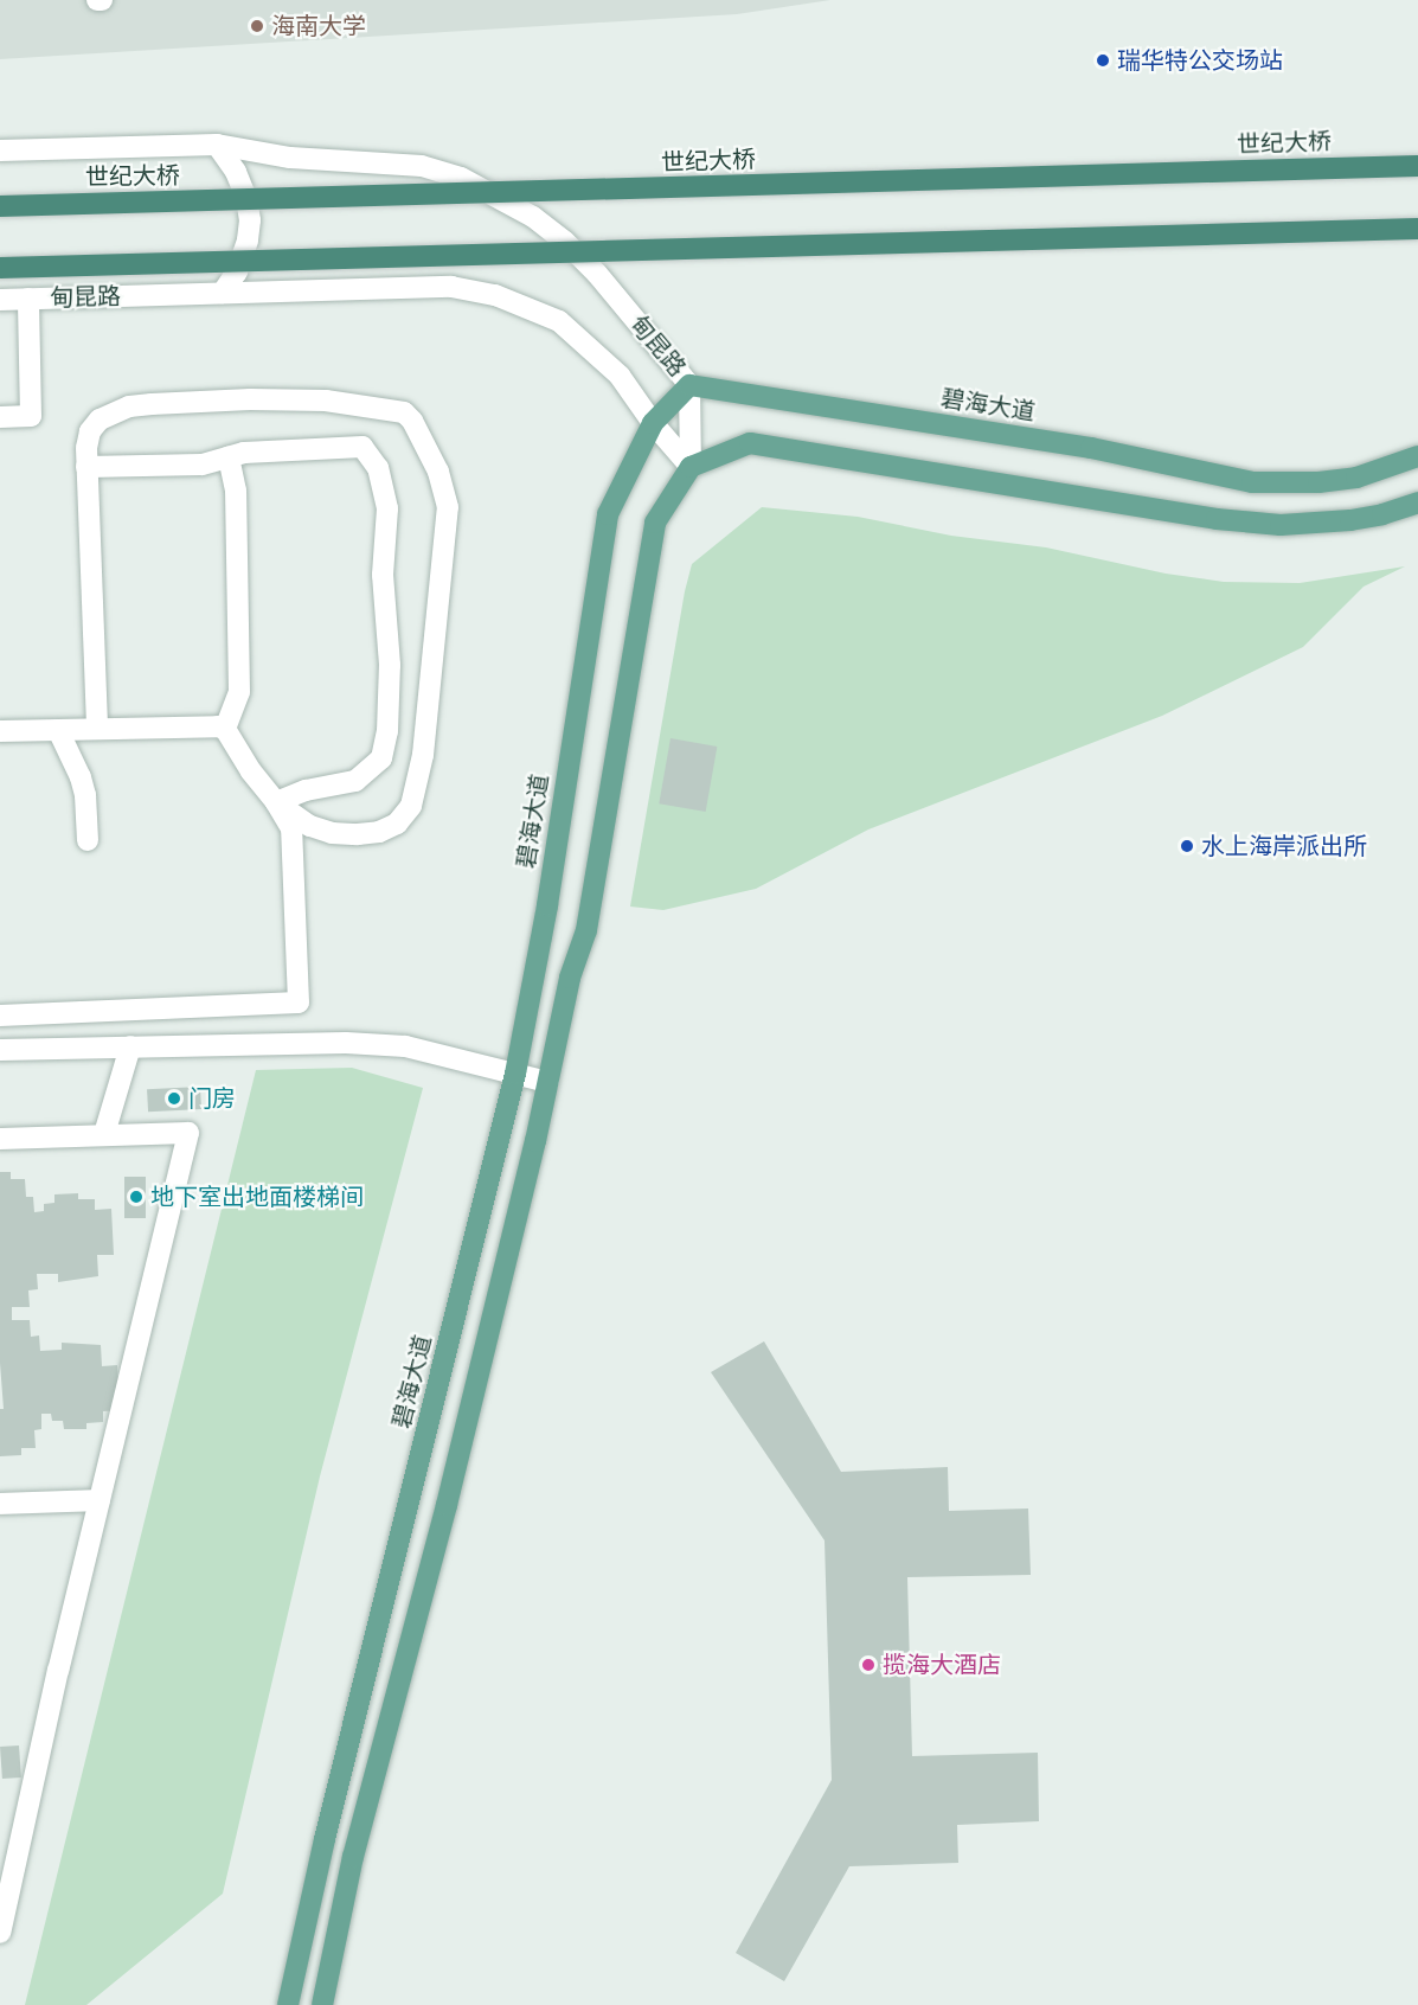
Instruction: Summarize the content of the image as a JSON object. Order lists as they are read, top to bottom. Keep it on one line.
{"streets":{"highway":["世纪大桥"],"main road":["碧海大道"],"street":["甸昆路"]},"crossings":[["甸昆路","碧海大道"]],"places":["海南大学","瑞华特公交场站","水上海岸派出所","门房","地下室出地面楼梯间","揽海大酒店"]}
